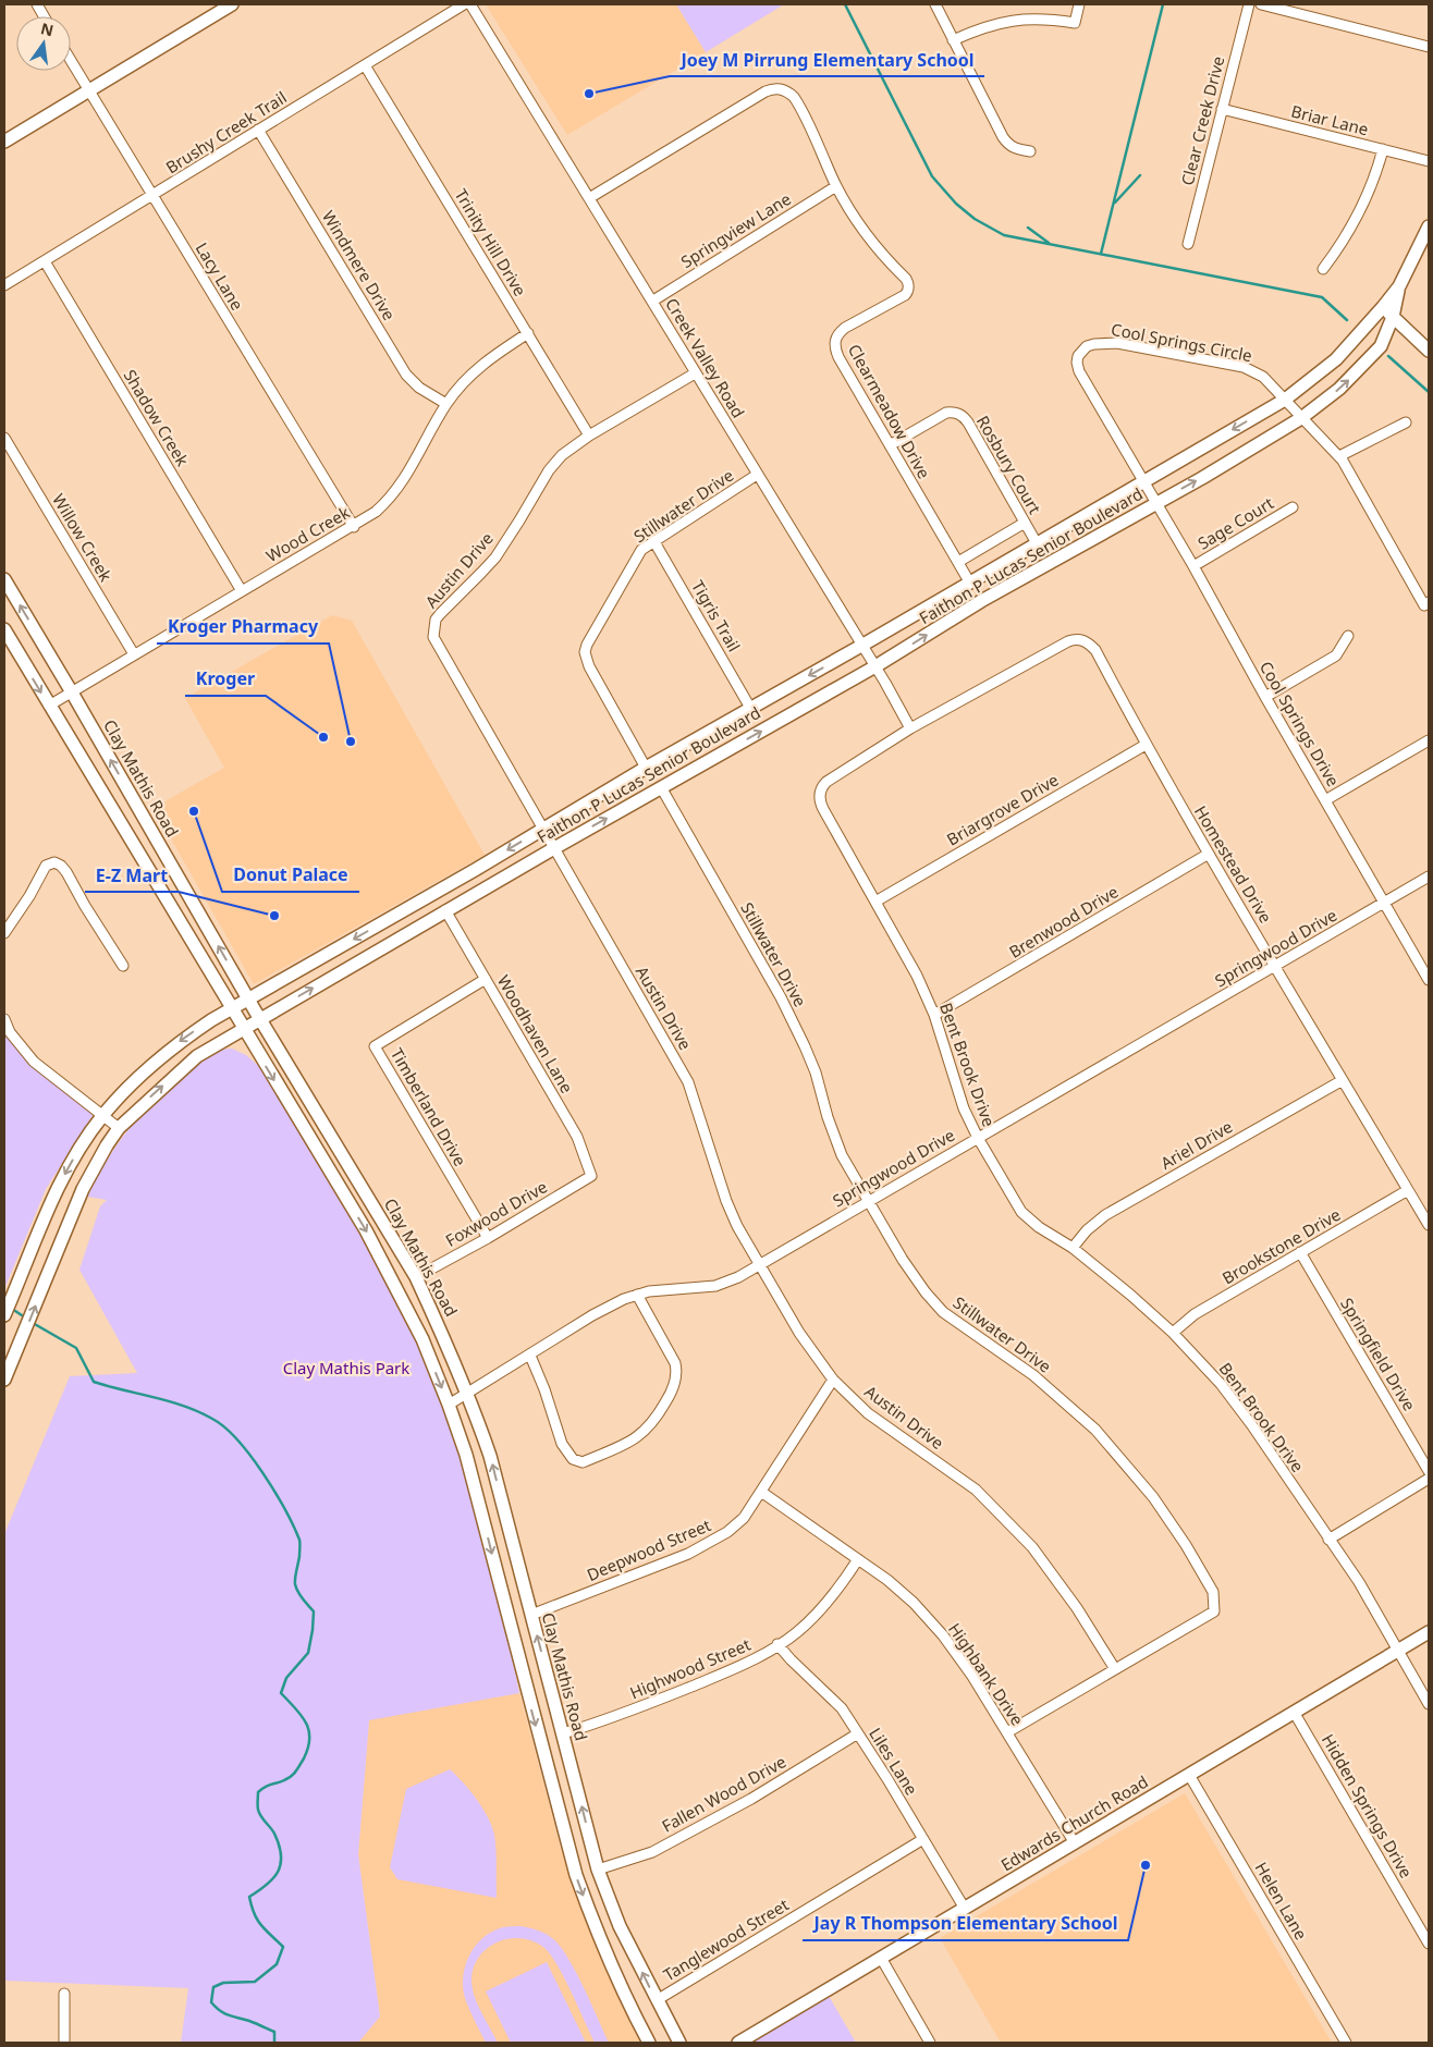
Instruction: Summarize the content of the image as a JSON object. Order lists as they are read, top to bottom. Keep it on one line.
{"streets":{"main road":["Faithon P Lucas Senior Boulevard","Clay Mathis Road","Edwards Church Road"],"street":["Clear Creek Drive","Briar Lane","Brushy Creek Trail","Springview Lane","Trinity Hill Drive","Windmere Drive","Lacy Lane","Cool Springs Circle","Creek Valley Road","Clearmeadow Drive","Shadow Creek","Rosbury Court","Stillwater Drive","Sage Court","Wood Creek","Willow Creek","Austin Drive","Tigris Trail","Cool Springs Drive","Briargrove Drive","Homestead Drive","Brenwood Drive","Springwood Drive","Woodhaven Lane","Bent Brook Drive","Timberland Drive","Ariel Drive","Foxwood Drive","Brookstone Drive","Springfield Drive","Deepwood Street","Highwood Street","Highbank Drive","Liles Lane","Fallen Wood Drive","Hidden Springs Drive","Helen Lane","Tanglewood Street"]},"crossings":[["Clear Creek Drive","Briar Lane"],["Brushy Creek Trail","Trinity Hill Drive"],["Brushy Creek Trail","Windmere Drive"],["Brushy Creek Trail","Lacy Lane"],["Brushy Creek Trail","Shadow Creek"],["Springview Lane","Creek Valley Road"],["Springview Lane","Clearmeadow Drive"],["Trinity Hill Drive","Wood Creek"],["Trinity Hill Drive","Austin Drive"],["Windmere Drive","Wood Creek"],["Lacy Lane","Wood Creek"],["Cool Springs Circle","Faithon P Lucas Senior Boulevard"],["Cool Springs Circle","Cool Springs Drive"],["Creek Valley Road","Clearmeadow Drive"],["Creek Valley Road","Stillwater Drive"],["Creek Valley Road","Faithon P Lucas Senior Boulevard"],["Creek Valley Road","Austin Drive"],["Creek Valley Road","Bent Brook Drive"],["Clearmeadow Drive","Rosbury Court"],["Clearmeadow Drive","Faithon P Lucas Senior Boulevard"],["Shadow Creek","Wood Creek"],["Rosbury Court","Faithon P Lucas Senior Boulevard"],["Stillwater Drive","Faithon P Lucas Senior Boulevard"],["Stillwater Drive","Austin Drive"],["Stillwater Drive","Tigris Trail"],["Stillwater Drive","Springwood Drive"],["Stillwater Drive","Highbank Drive"],["Sage Court","Cool Springs Drive"],["Wood Creek","Willow Creek"],["Wood Creek","Clay Mathis Road"],["Faithon P Lucas Senior Boulevard","Austin Drive"],["Faithon P Lucas Senior Boulevard","Tigris Trail"],["Faithon P Lucas Senior Boulevard","Cool Springs Drive"],["Faithon P Lucas Senior Boulevard","Clay Mathis Road"],["Faithon P Lucas Senior Boulevard","Woodhaven Lane"],["Austin Drive","Springwood Drive"],["Austin Drive","Deepwood Street"],["Cool Springs Drive","Springwood Drive"],["Clay Mathis Road","Springwood Drive"],["Clay Mathis Road","Foxwood Drive"],["Clay Mathis Road","Deepwood Street"],["Clay Mathis Road","Highwood Street"],["Clay Mathis Road","Fallen Wood Drive"],["Clay Mathis Road","Tanglewood Street"],["Briargrove Drive","Homestead Drive"],["Briargrove Drive","Bent Brook Drive"],["Homestead Drive","Brenwood Drive"],["Homestead Drive","Springwood Drive"],["Homestead Drive","Bent Brook Drive"],["Homestead Drive","Ariel Drive"],["Homestead Drive","Brookstone Drive"],["Brenwood Drive","Bent Brook Drive"],["Springwood Drive","Bent Brook Drive"],["Woodhaven Lane","Timberland Drive"],["Woodhaven Lane","Foxwood Drive"],["Bent Brook Drive","Ariel Drive"],["Bent Brook Drive","Brookstone Drive"],["Bent Brook Drive","Edwards Church Road"],["Timberland Drive","Foxwood Drive"],["Brookstone Drive","Springfield Drive"],["Deepwood Street","Highbank Drive"],["Highwood Street","Highbank Drive"],["Highwood Street","Liles Lane"],["Highbank Drive","Edwards Church Road"],["Liles Lane","Fallen Wood Drive"],["Liles Lane","Edwards Church Road"],["Liles Lane","Tanglewood Street"],["Hidden Springs Drive","Edwards Church Road"],["Edwards Church Road","Helen Lane"]],"parks":["Clay Mathis Park"],"places":["Joey M Pirrung Elementary School","Kroger","Kroger Pharmacy","Donut Palace","E-Z Mart","Jay R Thompson Elementary School"],"north":"top"}
